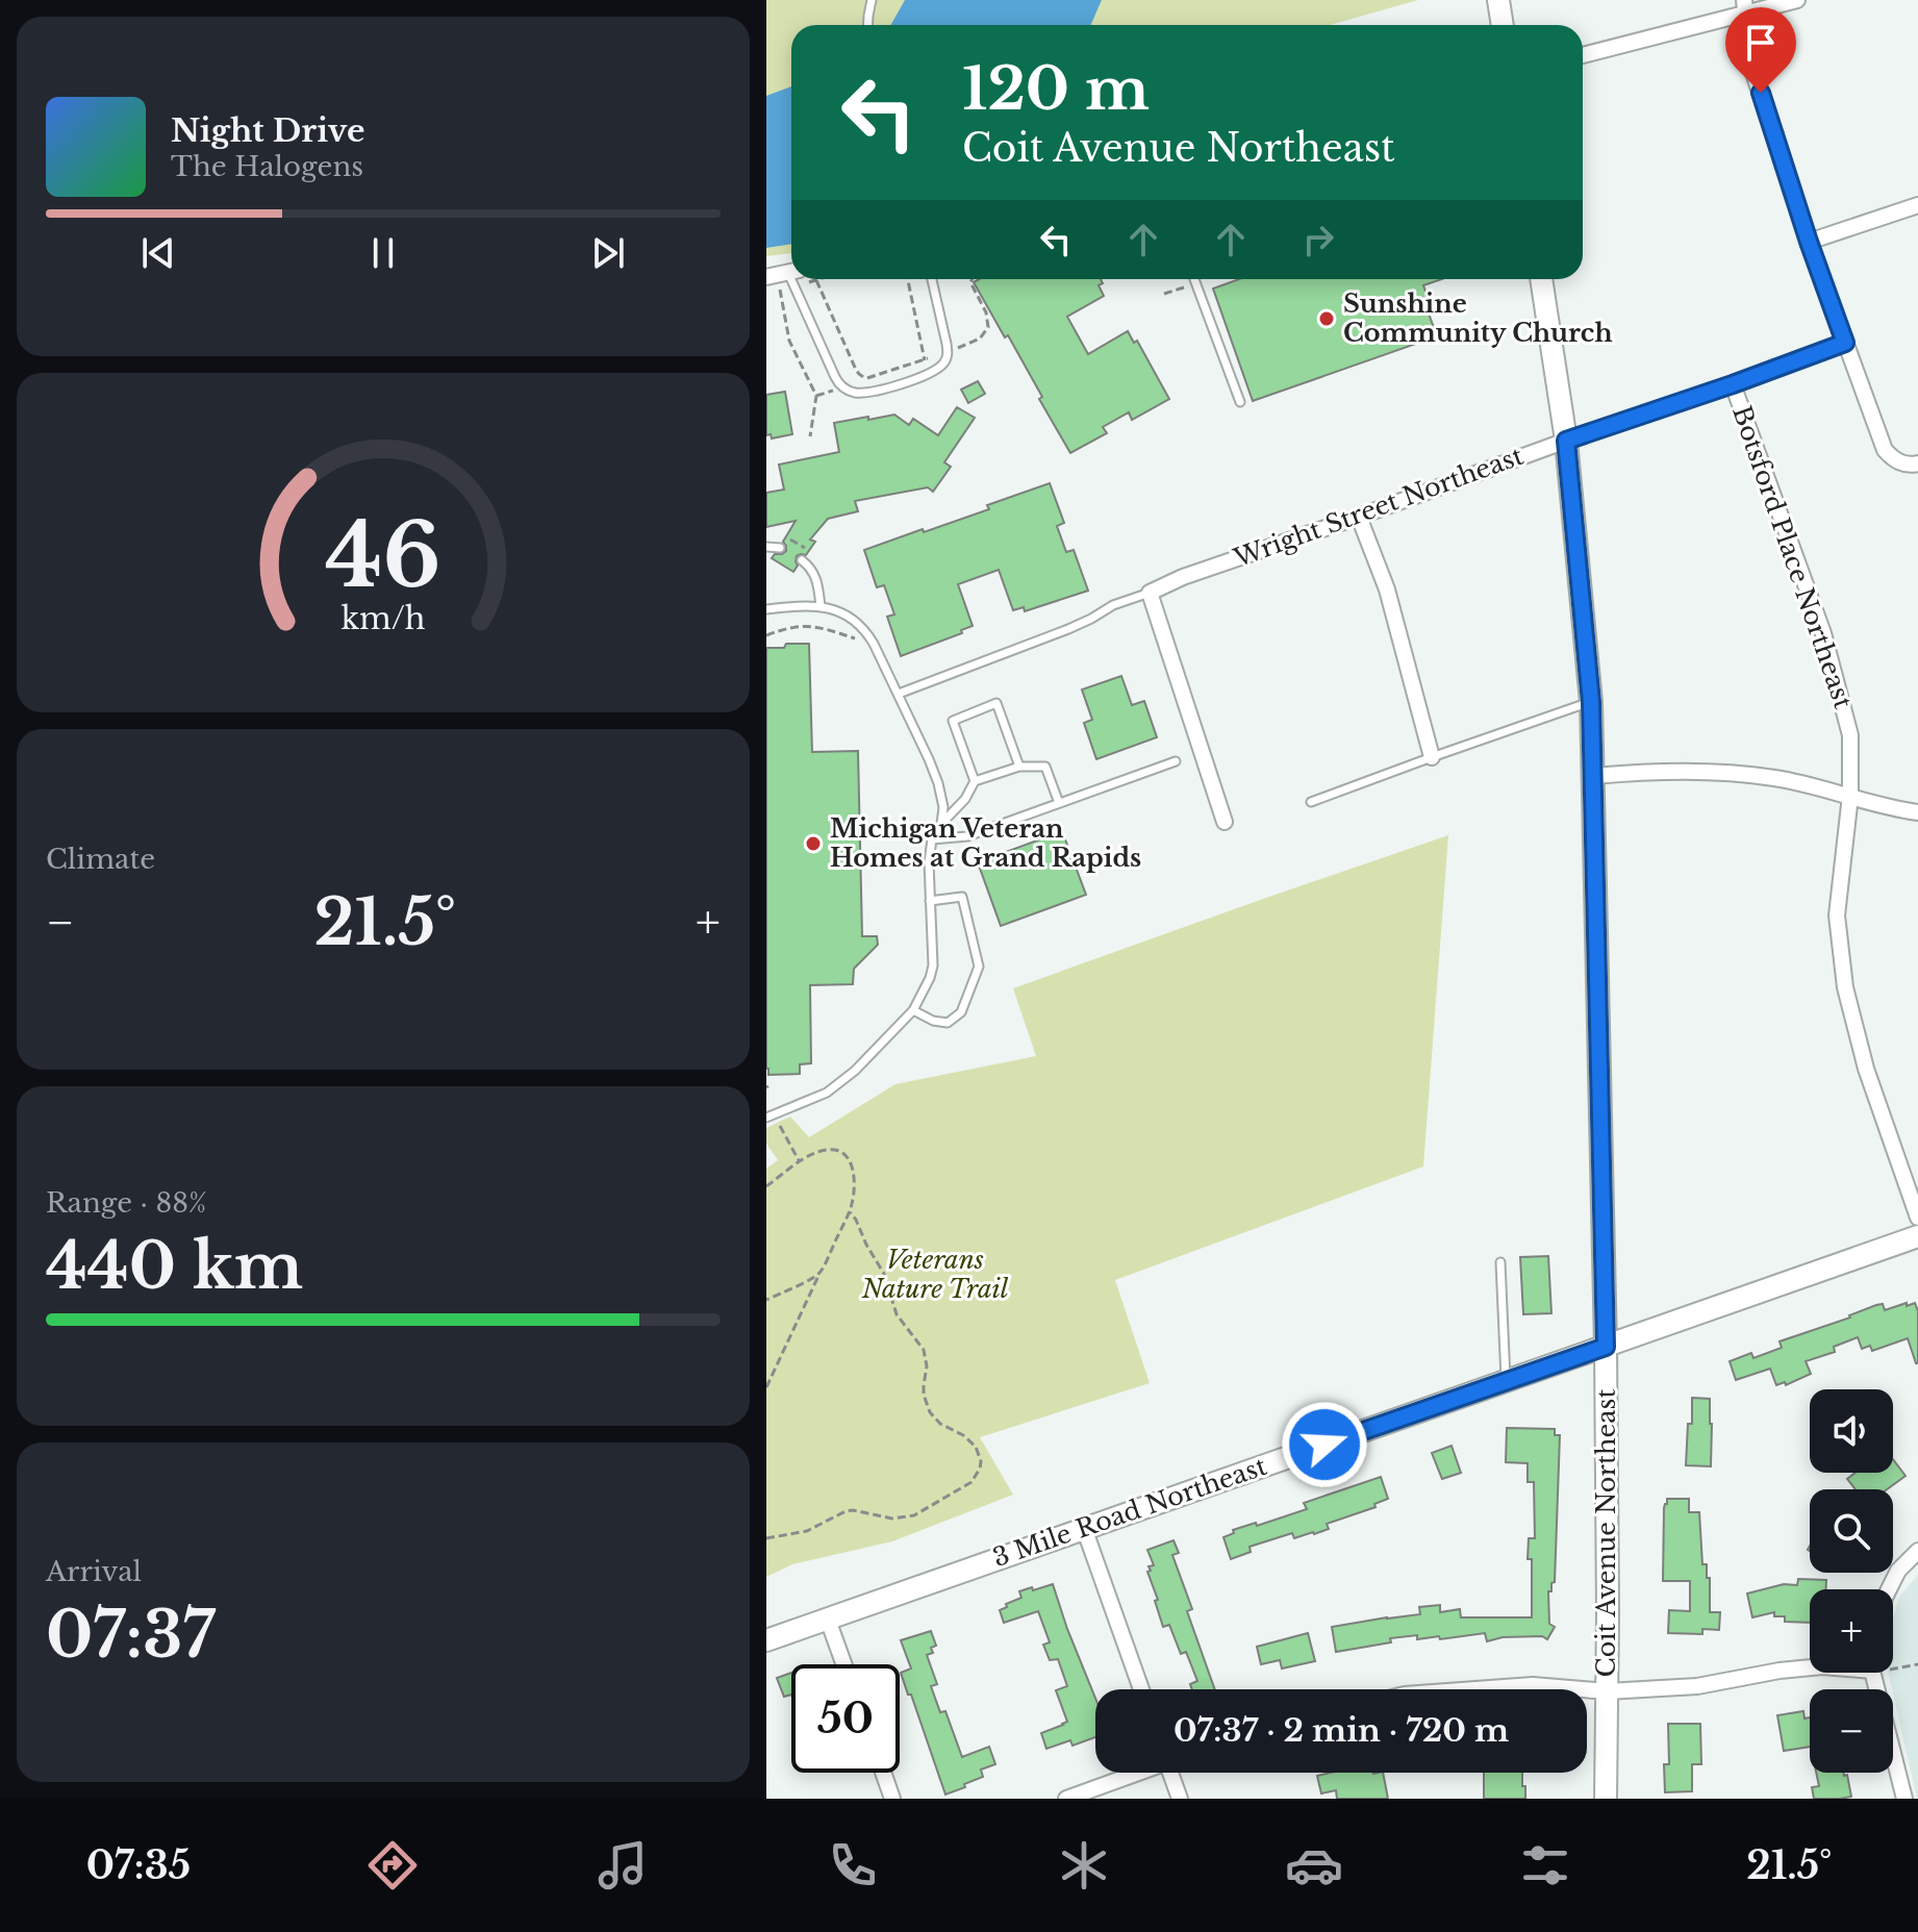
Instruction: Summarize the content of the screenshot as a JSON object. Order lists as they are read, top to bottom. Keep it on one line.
{"streets":{"main road":["3 Mile Road Northeast","Coit Avenue Northeast"],"street":["Wright Street Northeast","Botsford Place Northeast"]},"crossings":[["Wright Street Northeast","Botsford Place Northeast"],["Wright Street Northeast","Coit Avenue Northeast"],["3 Mile Road Northeast","Coit Avenue Northeast"]],"parks":["Veterans Nature Trail"],"places":["Sunshine Community Church","Michigan Veteran Homes at Grand Rapids"],"page":{"turn":["120 m","Coit Avenue Northeast"],"song":["Night Drive","The Halogens"],"tile":["Climate",["Range · 88%","440 km"],["Arrival","07:37"]],"heat":["−","21.5°","+"],"map_buttons":["+","−"],"limit":"50","trip":"07:37 · 2 min · 720 m","tabs":["07:35","21.5°"],"gauge":["46","km/h"]}}
